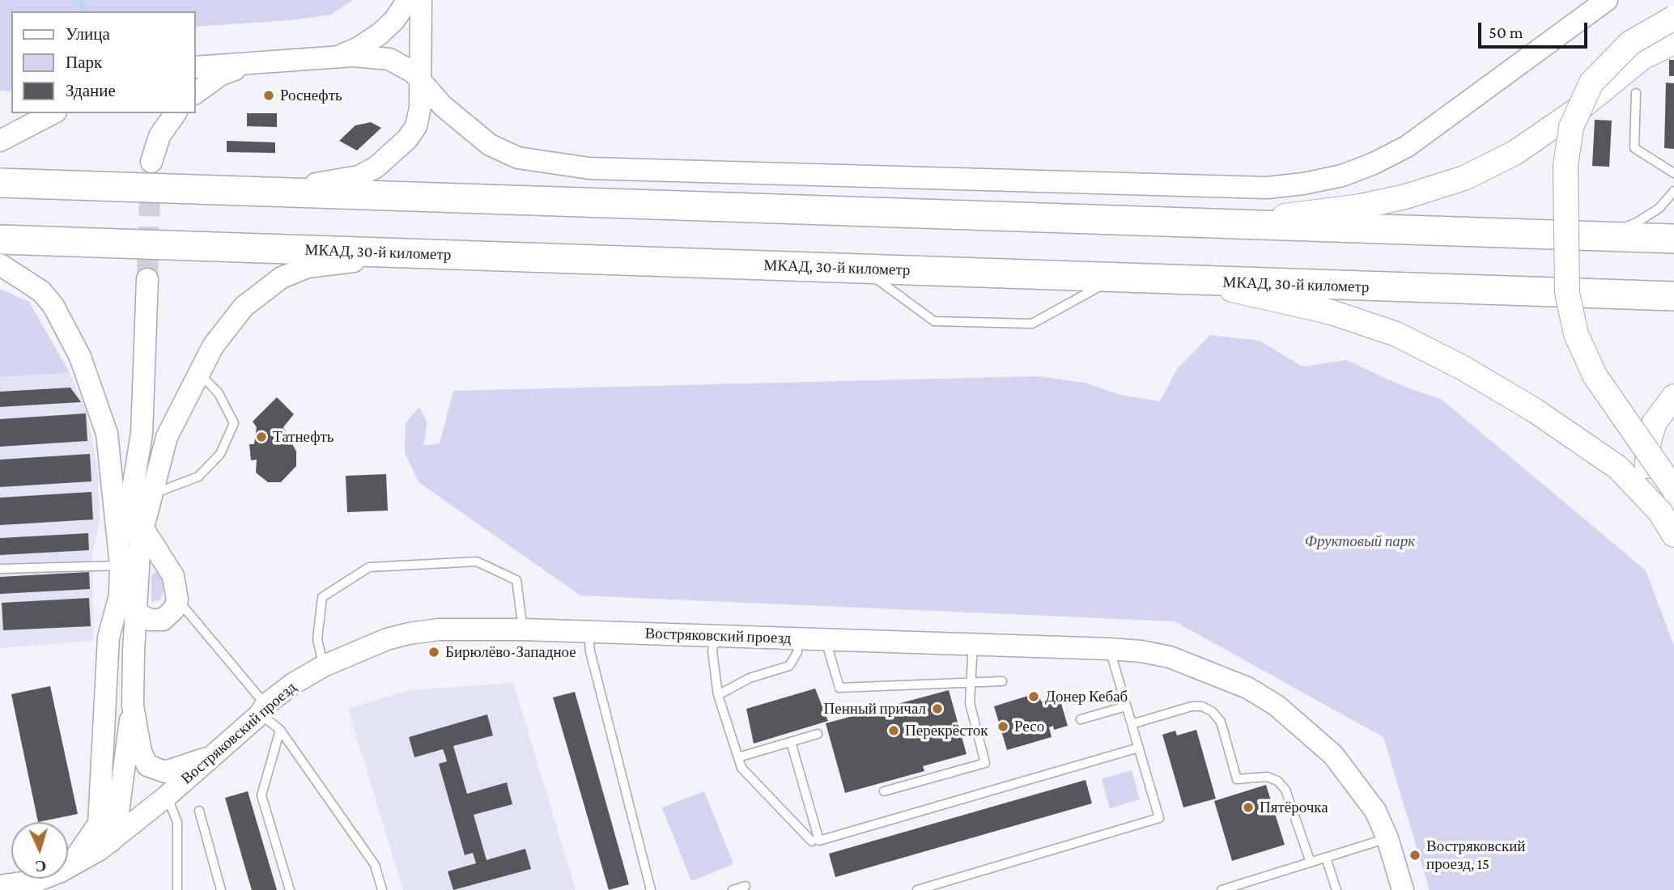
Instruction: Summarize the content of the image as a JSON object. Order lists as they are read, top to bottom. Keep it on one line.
{"streets":{"highway":["МКАД, 30-й километр"],"street":["Востряковский проезд"]},"parks":["Фруктовый парк"],"places":["Роснефть","Татнефть","Бирюлёво-Западное","Донер Кебаб","Пенный причал","Ресо","Перекрёсток","Пятёрочка","Востряковский проезд, 15"],"legend":["Улица","Парк","Здание"],"scale_bar":"50 m","north":"bottom"}
